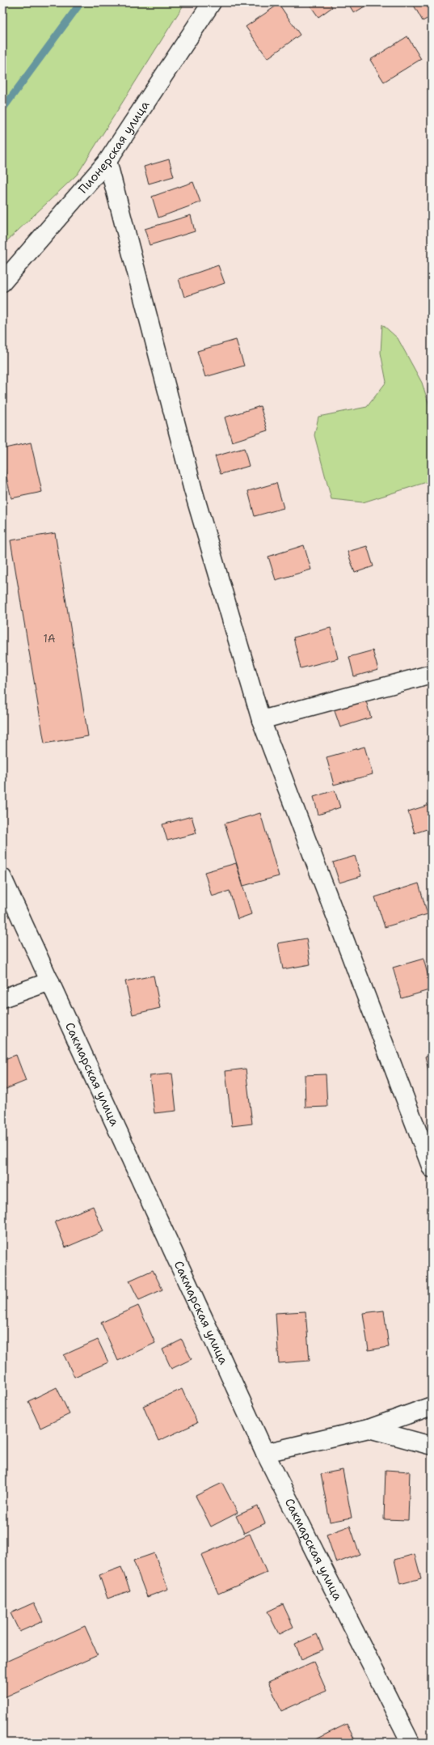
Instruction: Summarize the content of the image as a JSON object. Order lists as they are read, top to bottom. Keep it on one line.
{"streets":{"street":["Пионерская улица","Сакмарская улица"]},"house_numbers":["1А"]}
